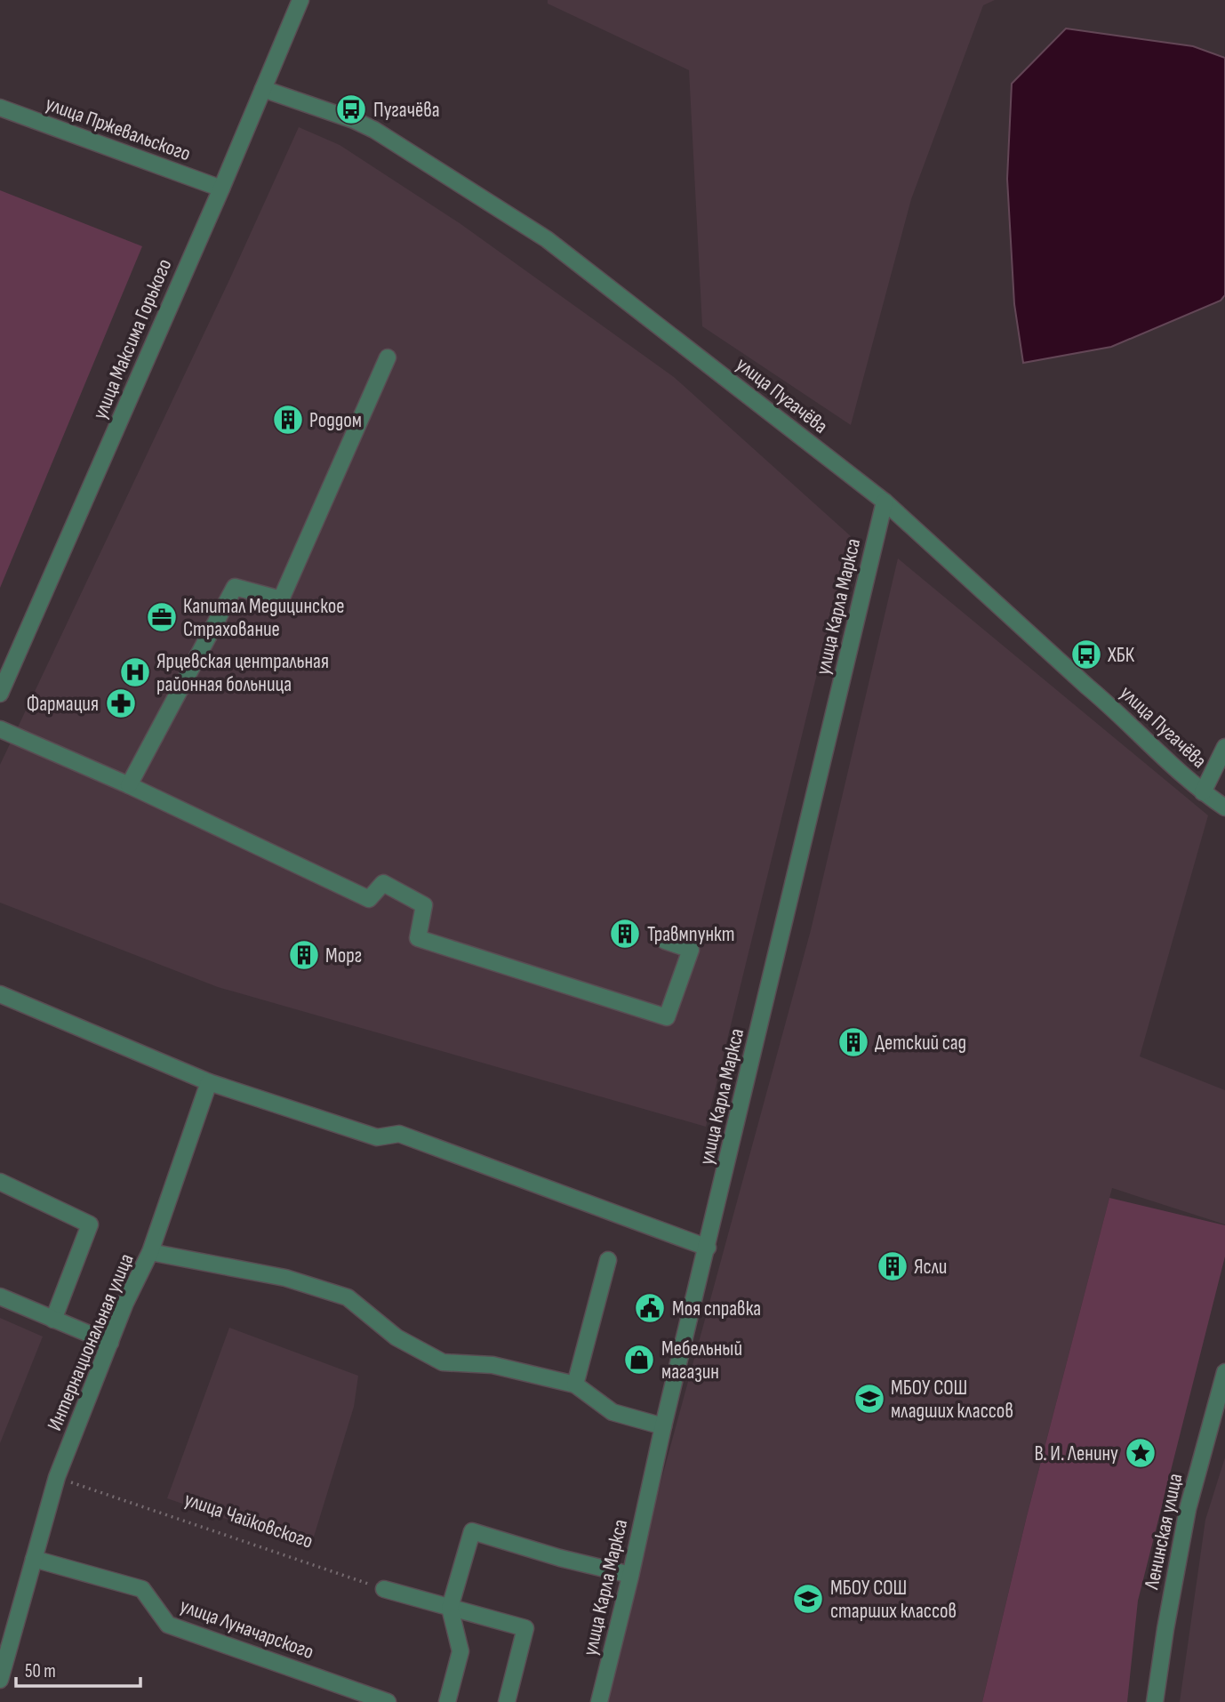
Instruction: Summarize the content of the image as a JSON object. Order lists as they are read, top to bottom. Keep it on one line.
{"streets":{"street":["улица Пржевальского","улица Максима Горького","улица Пугачёва","улица Карла Маркса","Интернациональная улица","Ленинская улица","улица Луначарского"],"path":["улица Чайковского"]},"crossings":[["улица Пржевальского","улица Максима Горького"],["улица Максима Горького","улица Пугачёва"],["улица Пугачёва","улица Карла Маркса"],["улица Карла Маркса","Интернациональная улица"],["Интернациональная улица","улица Чайковского"],["Интернациональная улица","улица Луначарского"]],"places":{"bus stop":["Пугачёва","ХБК"],"building":["Роддом","Травмпункт","Морг","Детский сад","Ясли"],"office":["Капитал Медицинское Страхование"],"hospital":["Ярцевская центральная районная больница"],"pharmacy":["Фармация"],"public building":["Моя справка"],"shop":["Мебельный магазин"],"school or university":["МБОУ СОШ младших классов","МБОУ СОШ старших классов"],"place":["В. И. Ленину"]},"scale_bar":"50 m"}
